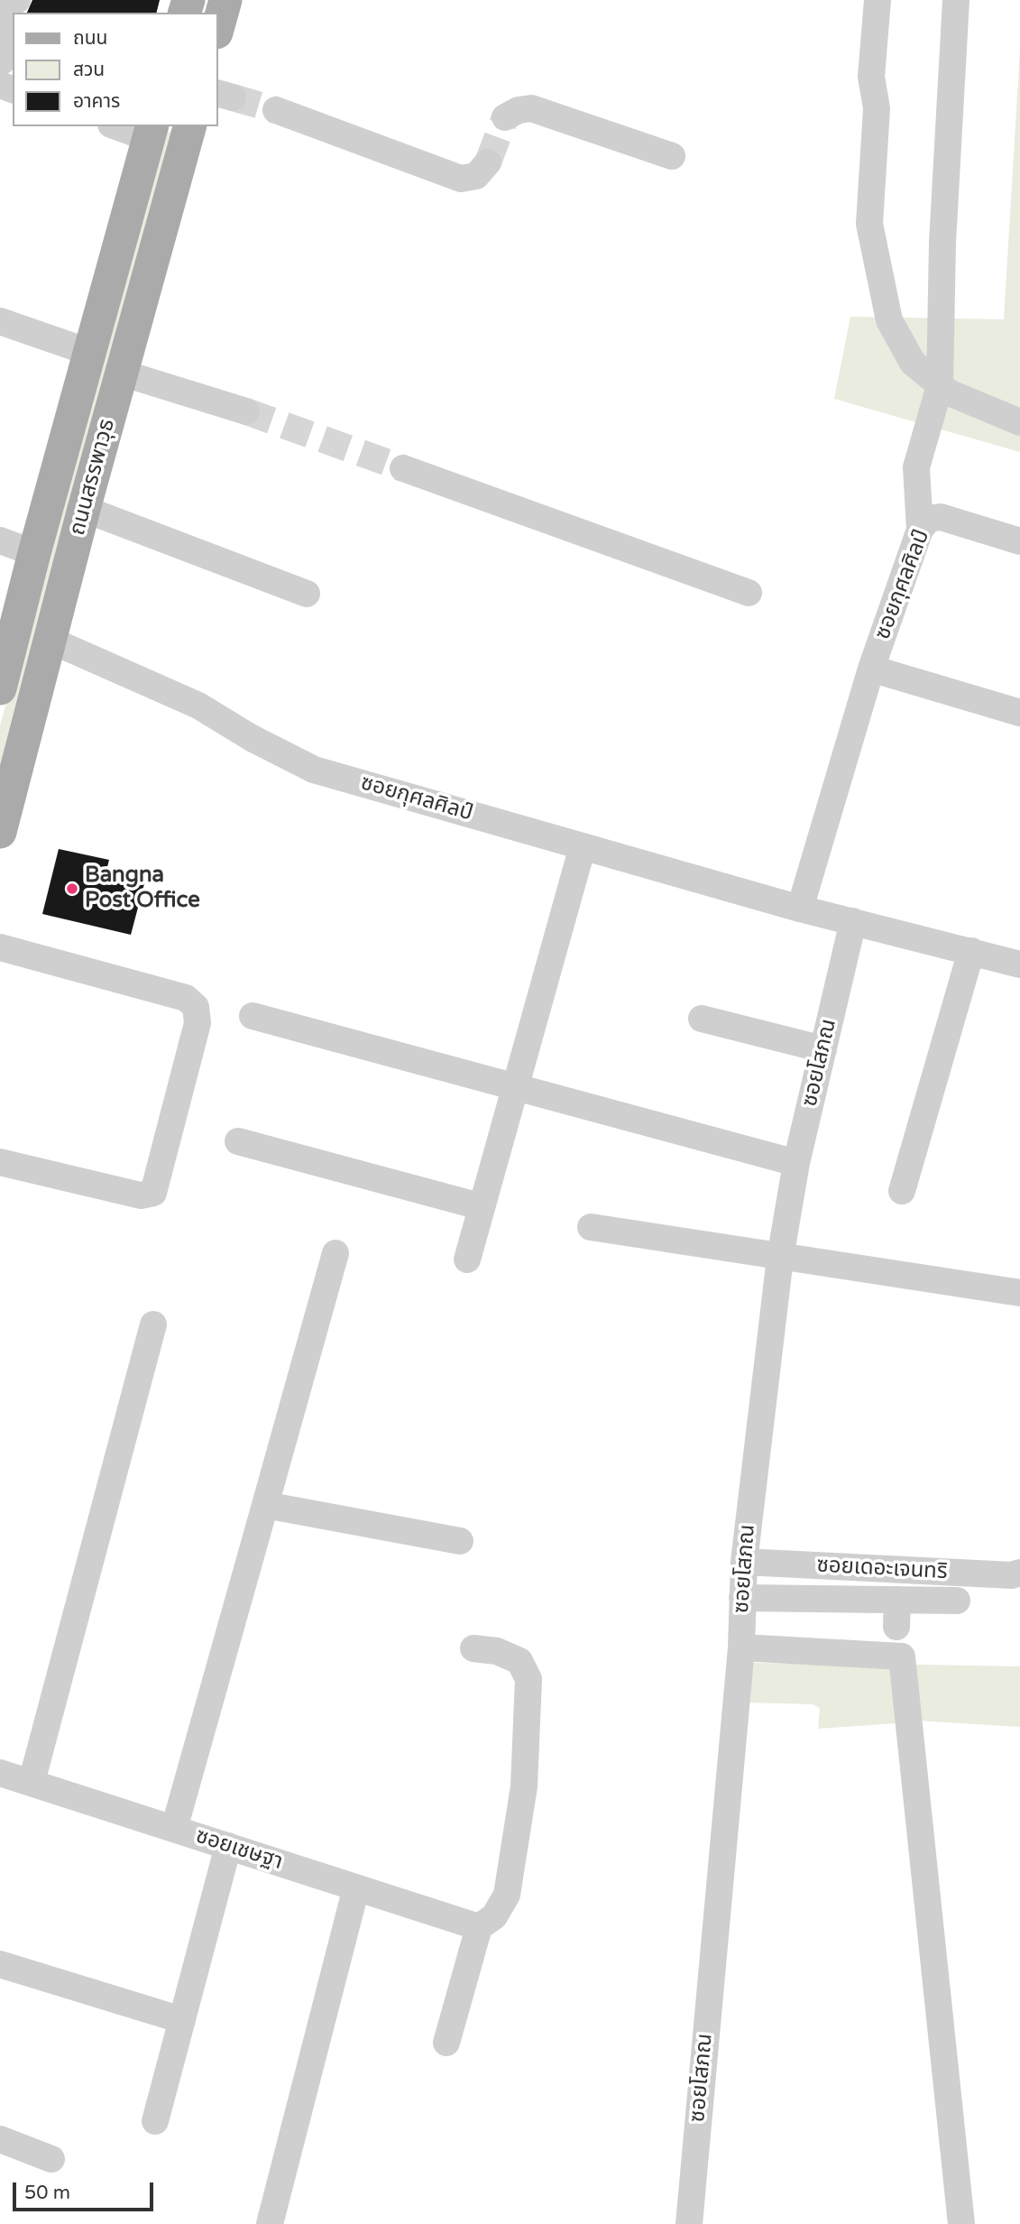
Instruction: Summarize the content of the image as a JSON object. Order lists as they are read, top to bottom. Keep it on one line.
{"streets":{"main road":["ถนนสรรพาวุธ"],"street":["ซอยกุศลศิลป์","ซอยโสภณ","ซอยเดอะเจนทริ","ซอยเชษฐา"]},"crossings":[["ถนนสรรพาวุธ","ซอยกุศลศิลป์"],["ซอยกุศลศิลป์","ซอยโสภณ"],["ซอยโสภณ","ซอยเดอะเจนทริ"]],"places":["Bangna Post Office"],"legend":["ถนน","สวน","อาคาร"],"scale_bar":"50 m"}
